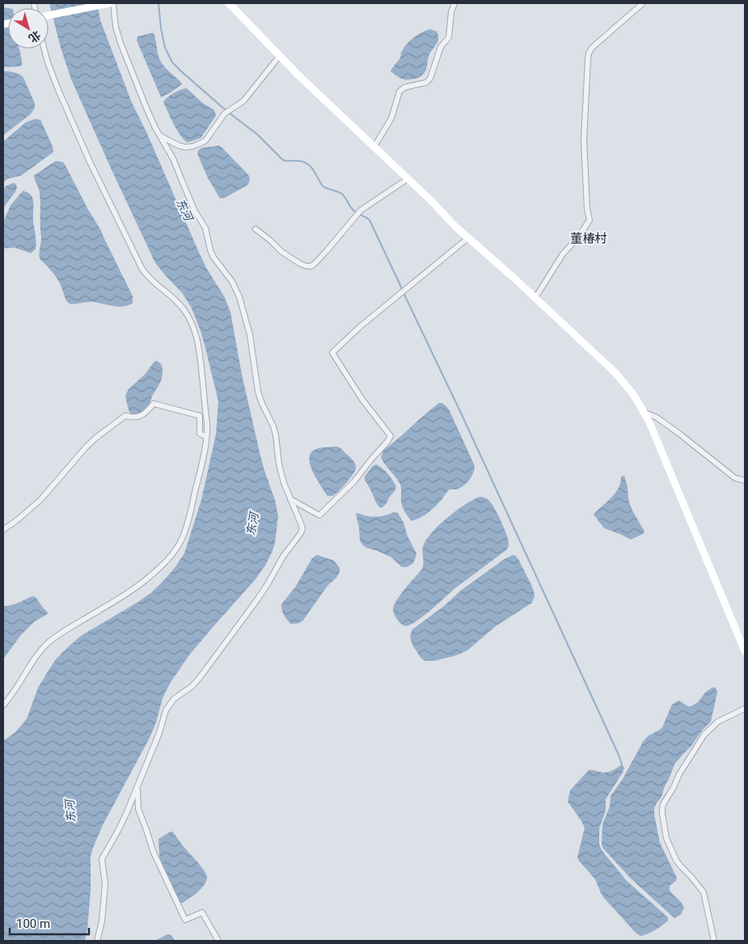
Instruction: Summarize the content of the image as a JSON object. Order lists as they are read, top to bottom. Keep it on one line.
{"districts":["董椿村"],"water":["东河"],"scale_bar":"100 m","north":"bottom right"}
